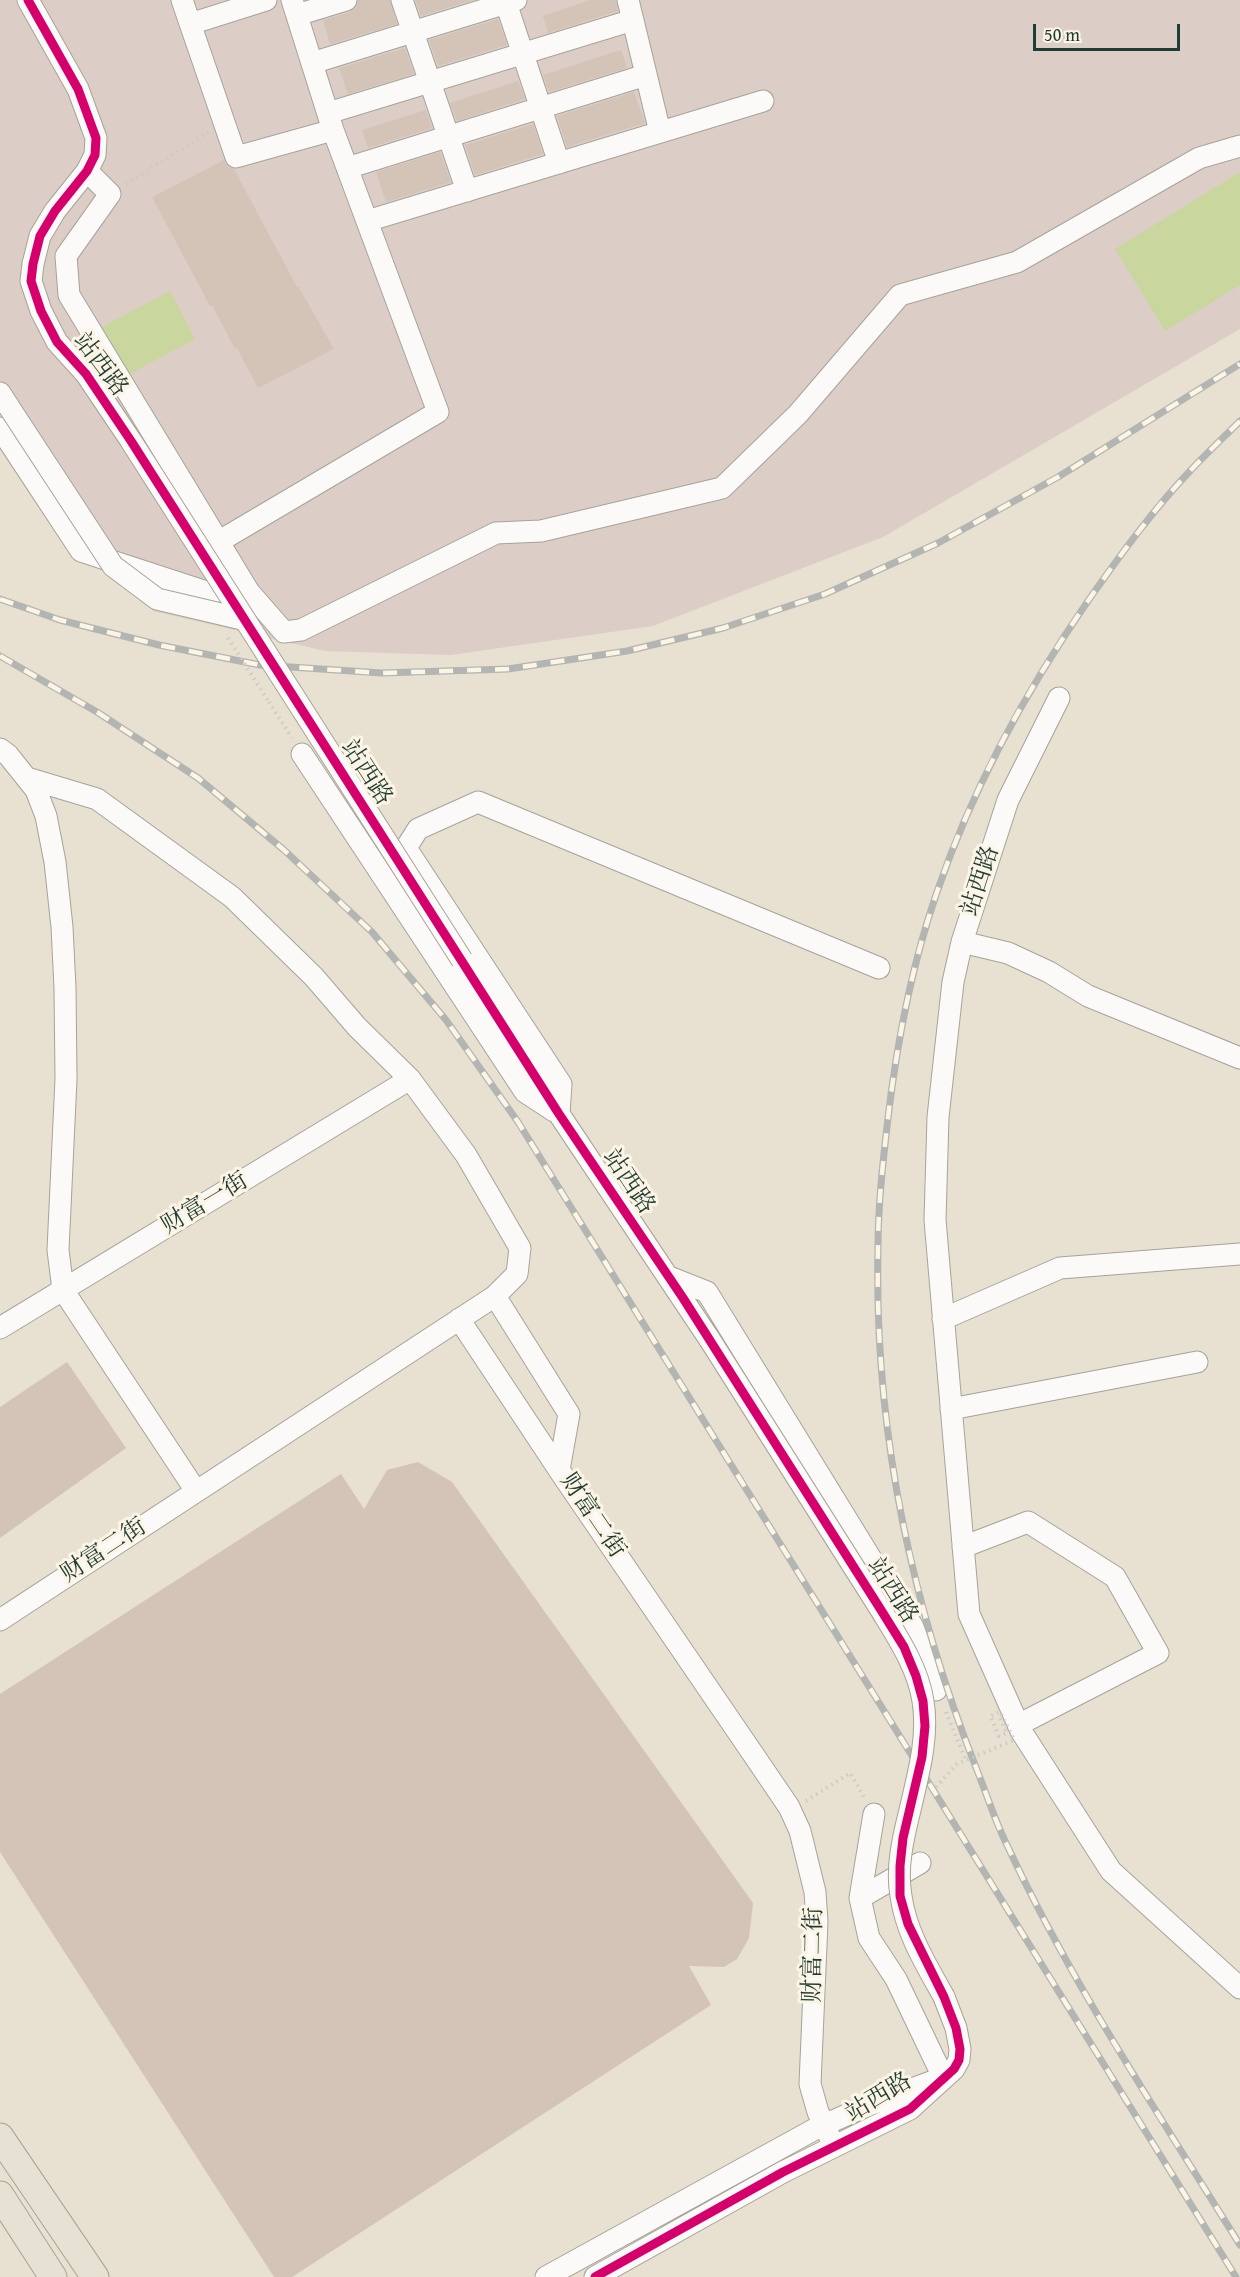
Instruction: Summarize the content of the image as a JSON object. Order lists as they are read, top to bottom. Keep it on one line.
{"streets":{"street":["站西路","财富一街","财富二街"]},"crossings":[["站西路","财富二街"]],"scale_bar":"50 m"}
